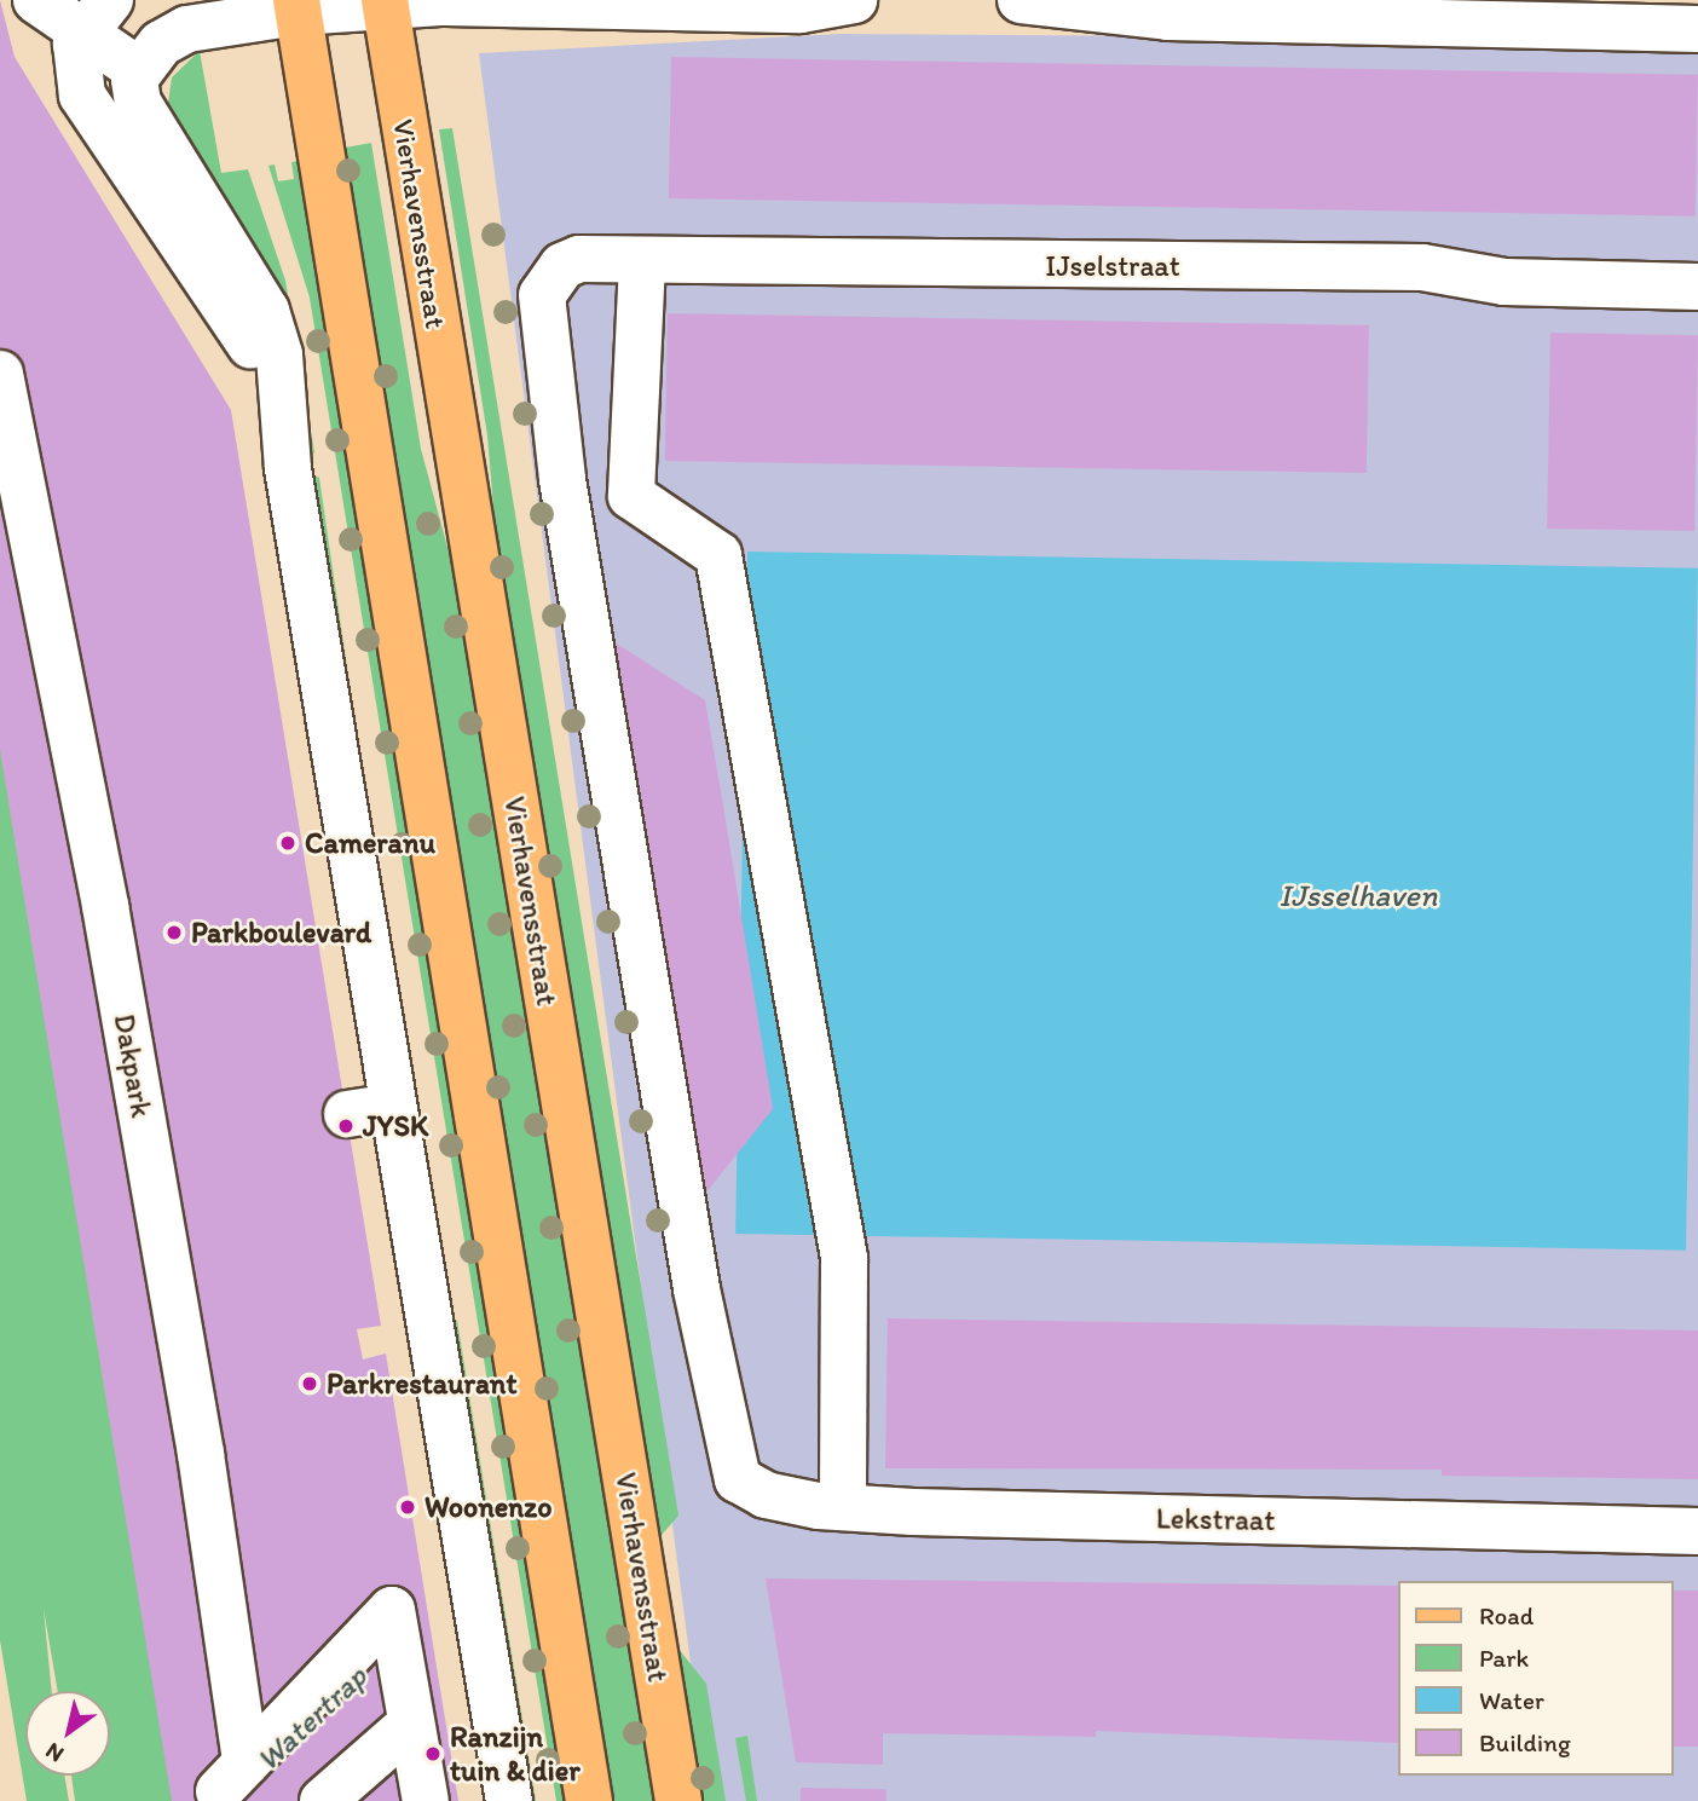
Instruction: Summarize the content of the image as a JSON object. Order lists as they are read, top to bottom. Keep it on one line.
{"streets":{"main road":["Vierhavensstraat"],"street":["IJselstraat","Dakpark","Lekstraat"]},"crossings":[["IJselstraat","Lekstraat"]],"water":["IJsselhaven","Watertrap"],"places":["Cameranu","Parkboulevard","JYSK","Parkrestaurant","Woonenzo","Ranzijn tuin & dier"],"legend":["Road","Park","Water","Building"],"north":"bottom left"}
